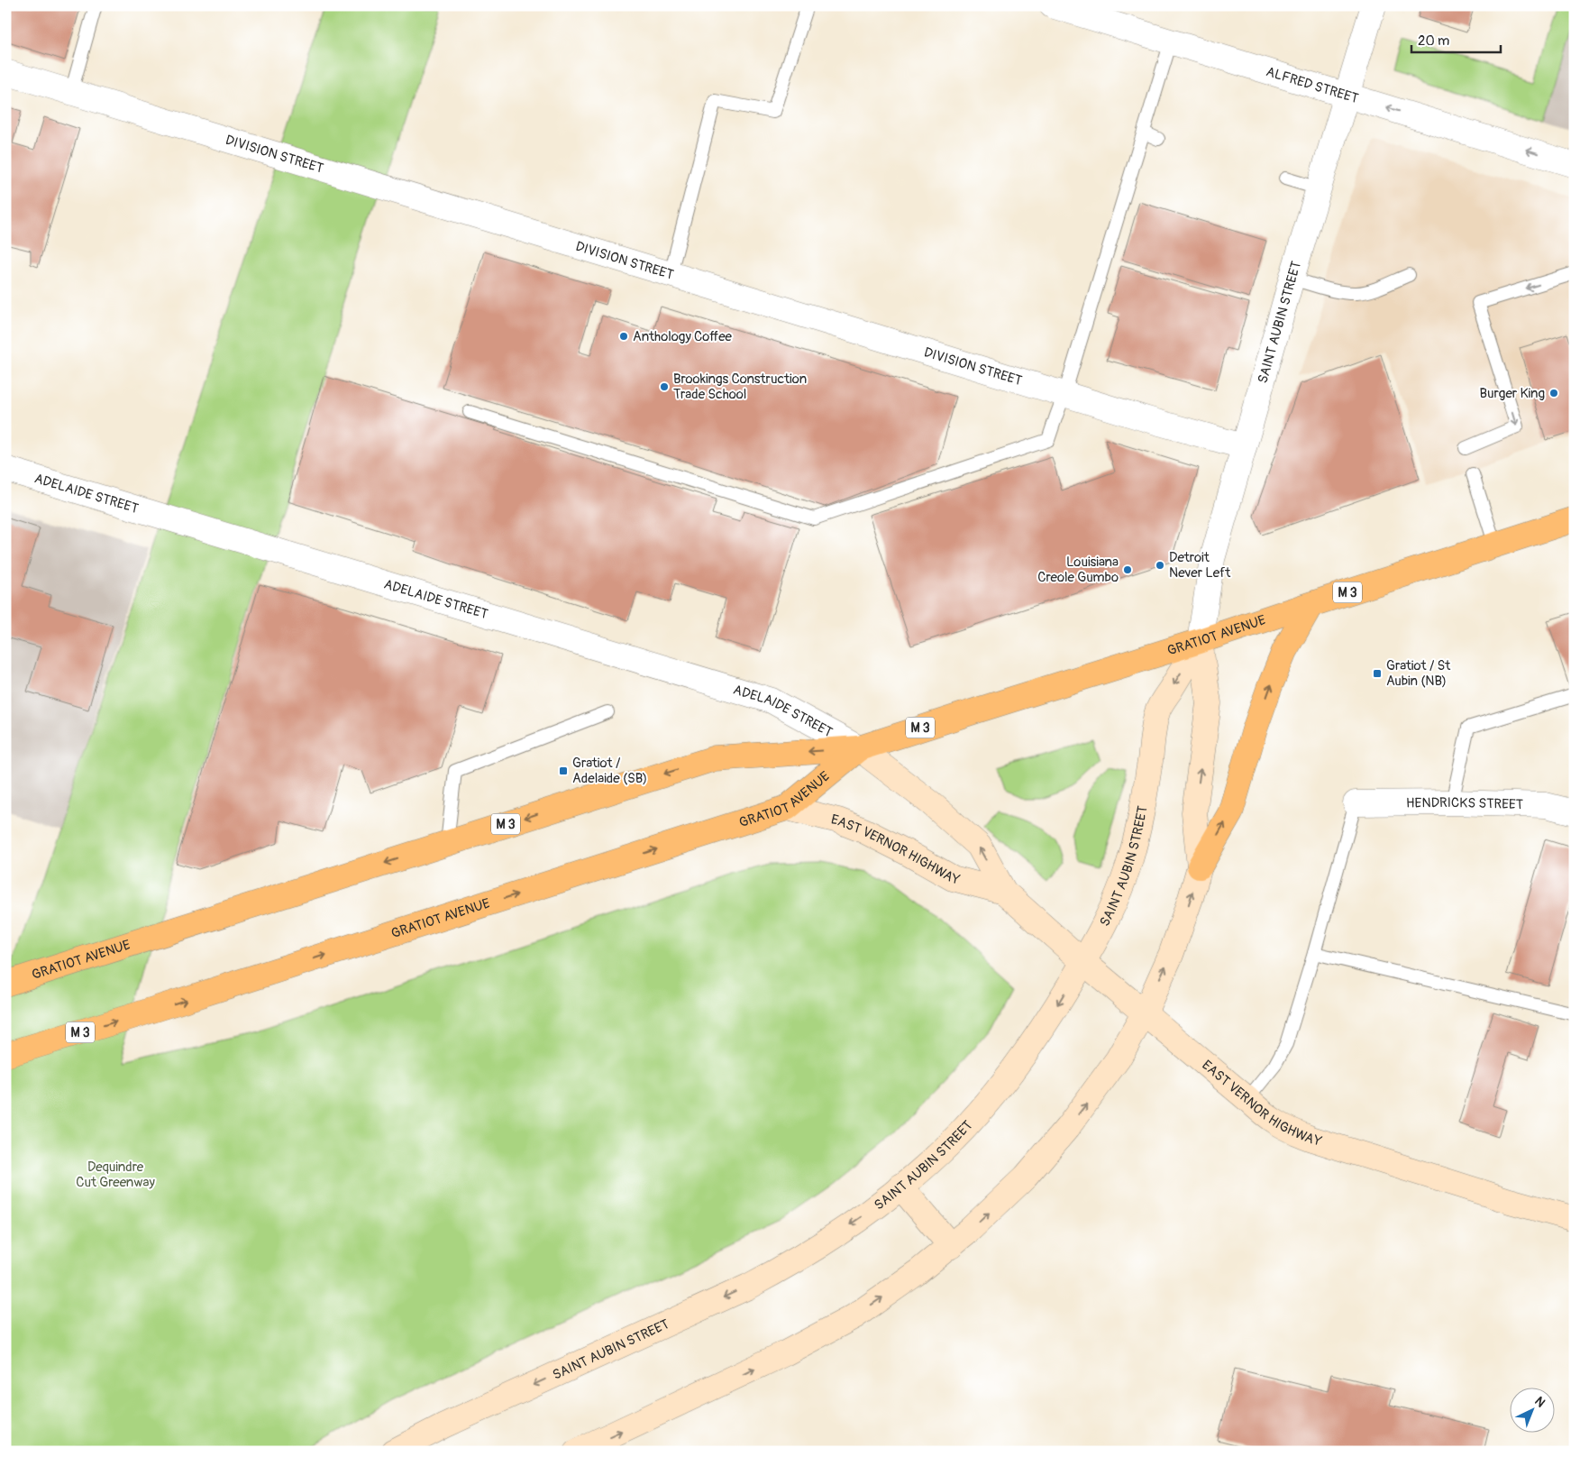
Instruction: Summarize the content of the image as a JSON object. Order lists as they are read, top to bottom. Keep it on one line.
{"streets":{"main road":["SAINT AUBIN STREET","M 3","GRATIOT AVENUE","EAST VERNOR HIGHWAY"],"street":["ALFRED STREET","DIVISION STREET","ADELAIDE STREET","HENDRICKS STREET"]},"crossings":[["ALFRED STREET","SAINT AUBIN STREET"],["DIVISION STREET","SAINT AUBIN STREET"],["SAINT AUBIN STREET","GRATIOT AVENUE"],["SAINT AUBIN STREET","EAST VERNOR HIGHWAY"],["ADELAIDE STREET","GRATIOT AVENUE"],["ADELAIDE STREET","EAST VERNOR HIGHWAY"],["GRATIOT AVENUE","EAST VERNOR HIGHWAY"]],"one_way":["ALFRED STREET"],"parks":["Dequindre Cut Greenway"],"places":{"other":["Anthology Coffee","Brookings Construction Trade School","Burger King","Detroit Never Left","Louisiana Creole Gumbo"],"transit":["Gratiot / St Aubin (NB)","Gratiot / Adelaide (SB)"]},"scale_bar":"20 m","north":"top right"}
